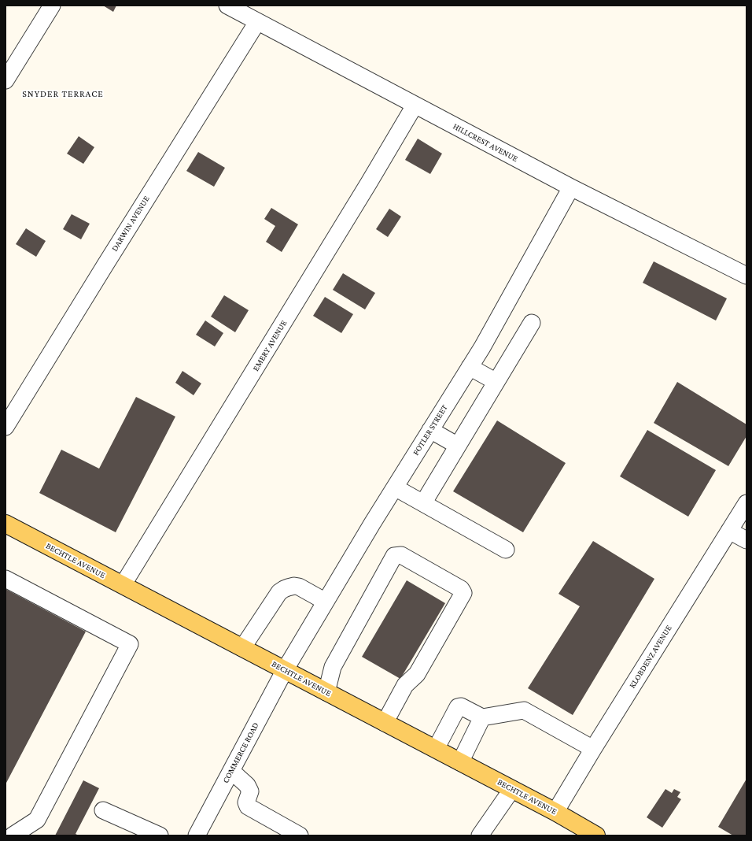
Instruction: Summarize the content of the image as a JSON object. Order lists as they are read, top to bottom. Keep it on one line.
{"streets":{"main road":["BECHTLE AVENUE"],"street":["HILLCREST AVENUE","DARWIN AVENUE","EMERY AVENUE","FOTLER STREET","KLOBDENZ AVENUE","COMMERCE ROAD"]},"crossings":[["HILLCREST AVENUE","DARWIN AVENUE"],["HILLCREST AVENUE","EMERY AVENUE"],["HILLCREST AVENUE","FOTLER STREET"],["EMERY AVENUE","BECHTLE AVENUE"],["FOTLER STREET","BECHTLE AVENUE"],["FOTLER STREET","COMMERCE ROAD"],["BECHTLE AVENUE","KLOBDENZ AVENUE"],["BECHTLE AVENUE","COMMERCE ROAD"]],"districts":["SNYDER TERRACE"]}
